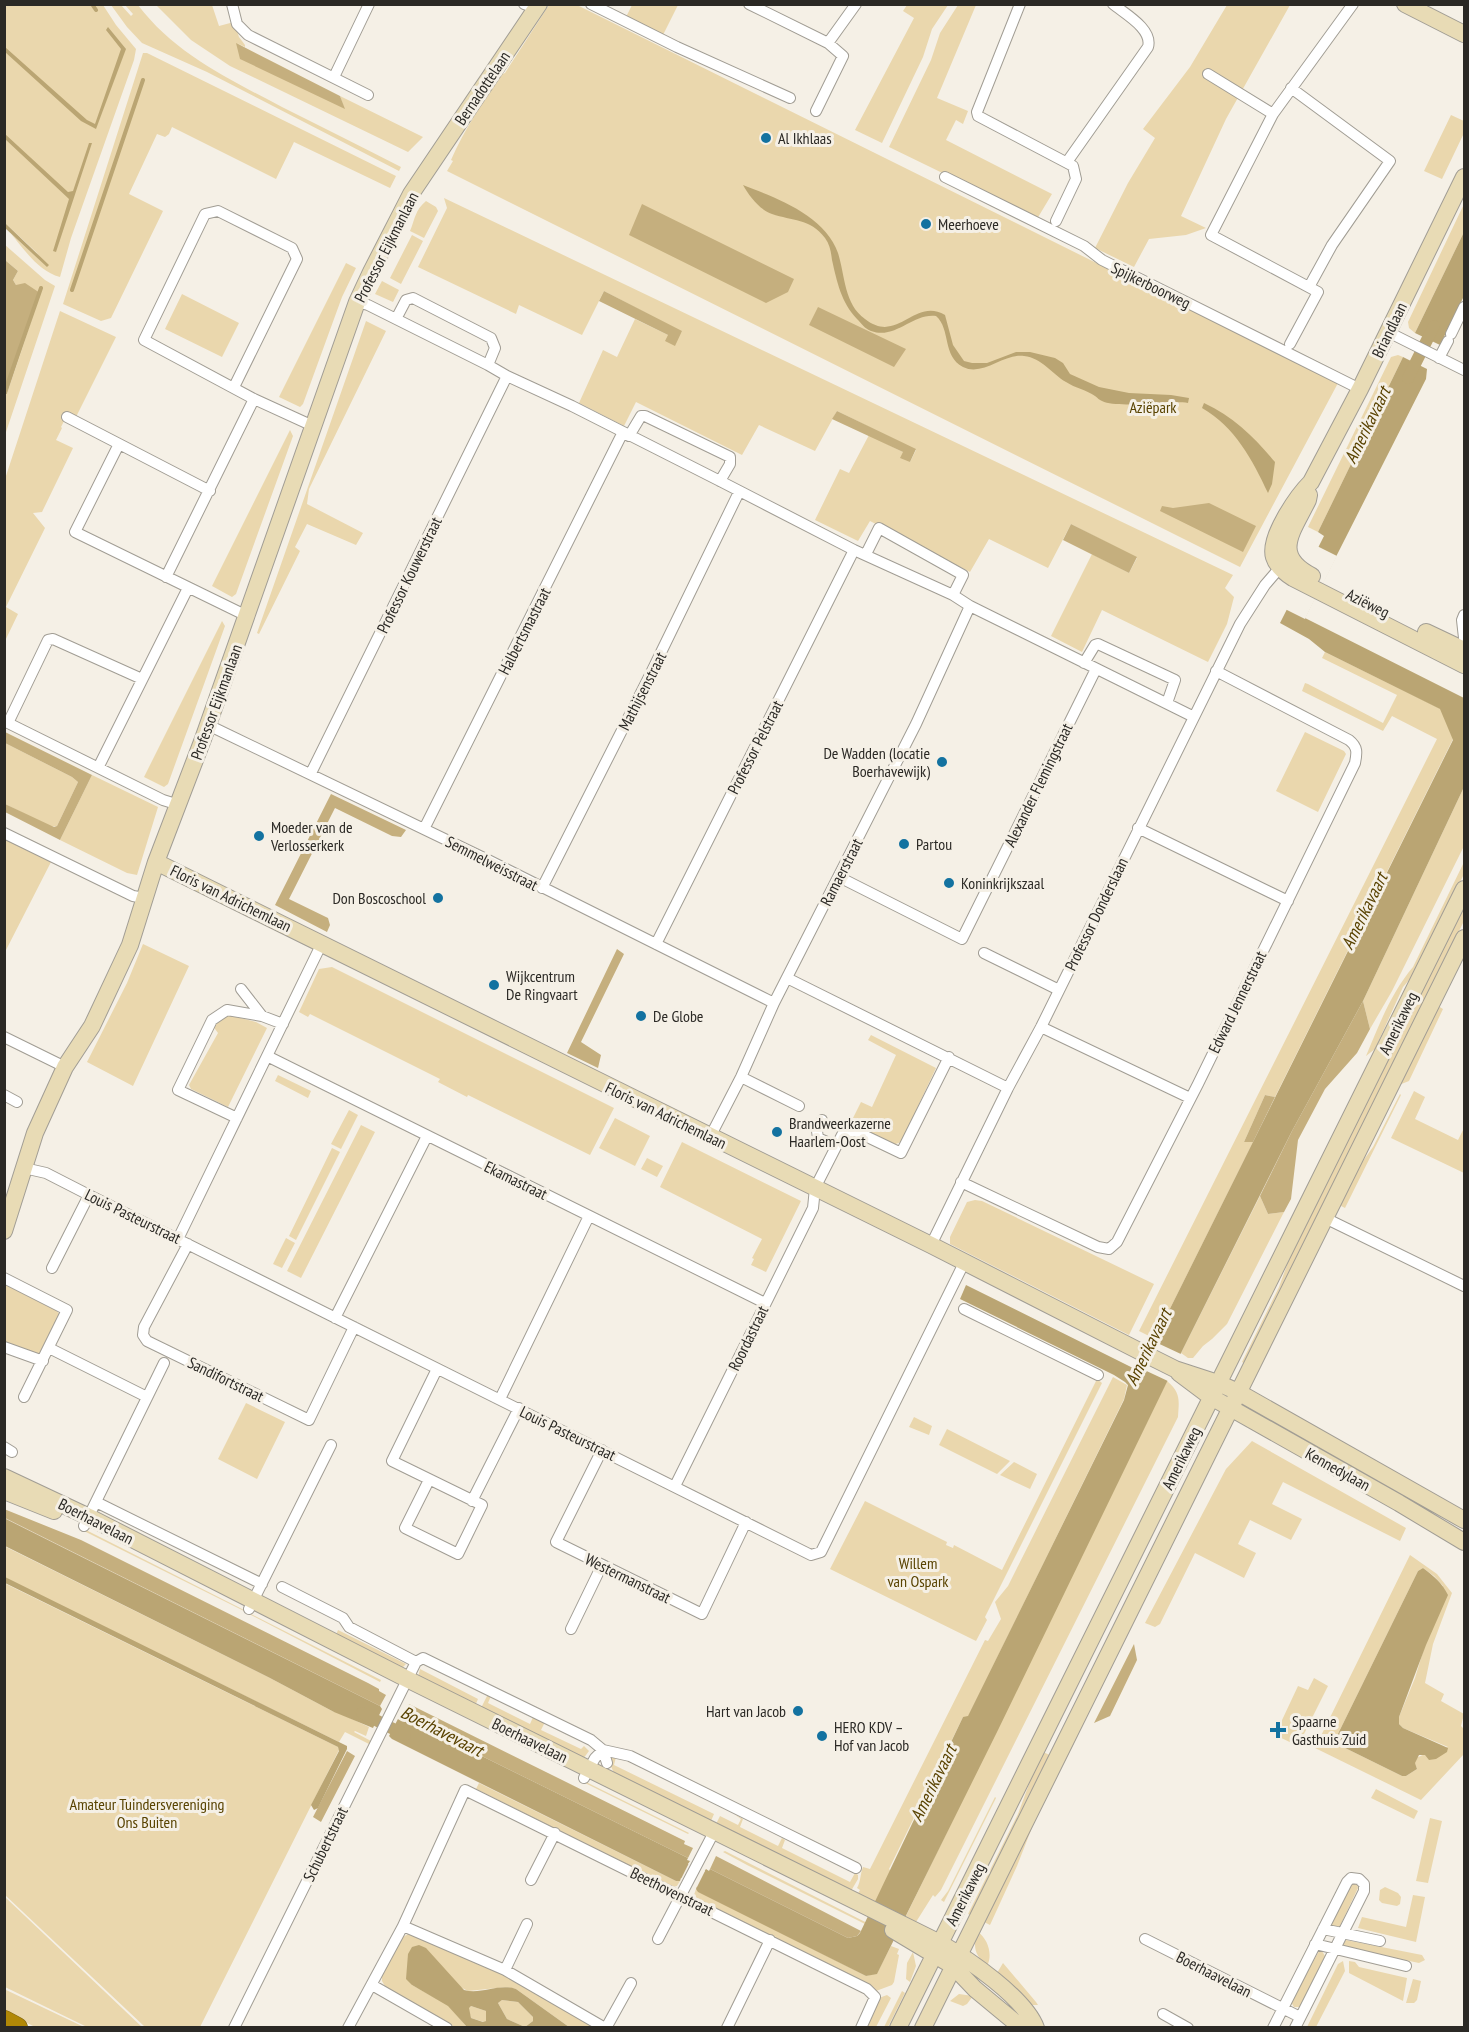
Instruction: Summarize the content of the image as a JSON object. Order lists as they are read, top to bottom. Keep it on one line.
{"streets":{"street":["Bernadottelaan","Professor Eijkmanlaan","Spijkerboorweg","Briandlaan","Professor Kouwerstraat","Aziëweg","Halbertsmastraat","Mathijsenstraat","Professor Pelstraat","Alexander Flemingstraat","Semmelweisstraat","Ramaerstraat","Floris van Adrichemlaan","Professor Donderslaan","Edward Jennerstraat","Amerikaweg","Ekamastraat","Louis Pasteurstraat","Roordastraat","Sandifortstraat","Kennedylaan","Boerhaavelaan","Westermanstraat","Schubertstraat","Beethovenstraat"]},"crossings":[["Bernadottelaan","Professor Eijkmanlaan"],["Professor Eijkmanlaan","Semmelweisstraat"],["Professor Eijkmanlaan","Floris van Adrichemlaan"],["Professor Eijkmanlaan","Louis Pasteurstraat"],["Spijkerboorweg","Briandlaan"],["Briandlaan","Aziëweg"],["Briandlaan","Professor Donderslaan"],["Professor Kouwerstraat","Semmelweisstraat"],["Aziëweg","Professor Donderslaan"],["Halbertsmastraat","Semmelweisstraat"],["Mathijsenstraat","Semmelweisstraat"],["Professor Pelstraat","Semmelweisstraat"],["Alexander Flemingstraat","Ramaerstraat"],["Semmelweisstraat","Ramaerstraat"],["Ramaerstraat","Floris van Adrichemlaan"],["Floris van Adrichemlaan","Professor Donderslaan"],["Floris van Adrichemlaan","Amerikaweg"],["Floris van Adrichemlaan","Louis Pasteurstraat"],["Floris van Adrichemlaan","Roordastraat"],["Floris van Adrichemlaan","Kennedylaan"],["Professor Donderslaan","Edward Jennerstraat"],["Amerikaweg","Kennedylaan"],["Amerikaweg","Boerhaavelaan"],["Ekamastraat","Roordastraat"],["Louis Pasteurstraat","Roordastraat"],["Louis Pasteurstraat","Sandifortstraat"],["Louis Pasteurstraat","Westermanstraat"],["Boerhaavelaan","Schubertstraat"]],"water":["Amerikavaart","Boerhavevaart"],"parks":["Aziëpark","Willem van Ospark","Amateur Tuindersvereniging Ons Buiten"],"places":{"other":["Al Ikhlaas","Meerhoeve","De Wadden (locatie Boerhavewijk)","Moeder van de Verlosserkerk","Partou","Koninkrijkszaal","Don Boscoschool","Wijkcentrum De Ringvaart","De Globe","Brandweerkazerne Haarlem-Oost","Hart van Jacob","HERO KDV – Hof van Jacob"],"health":["Spaarne Gasthuis Zuid"]}}
